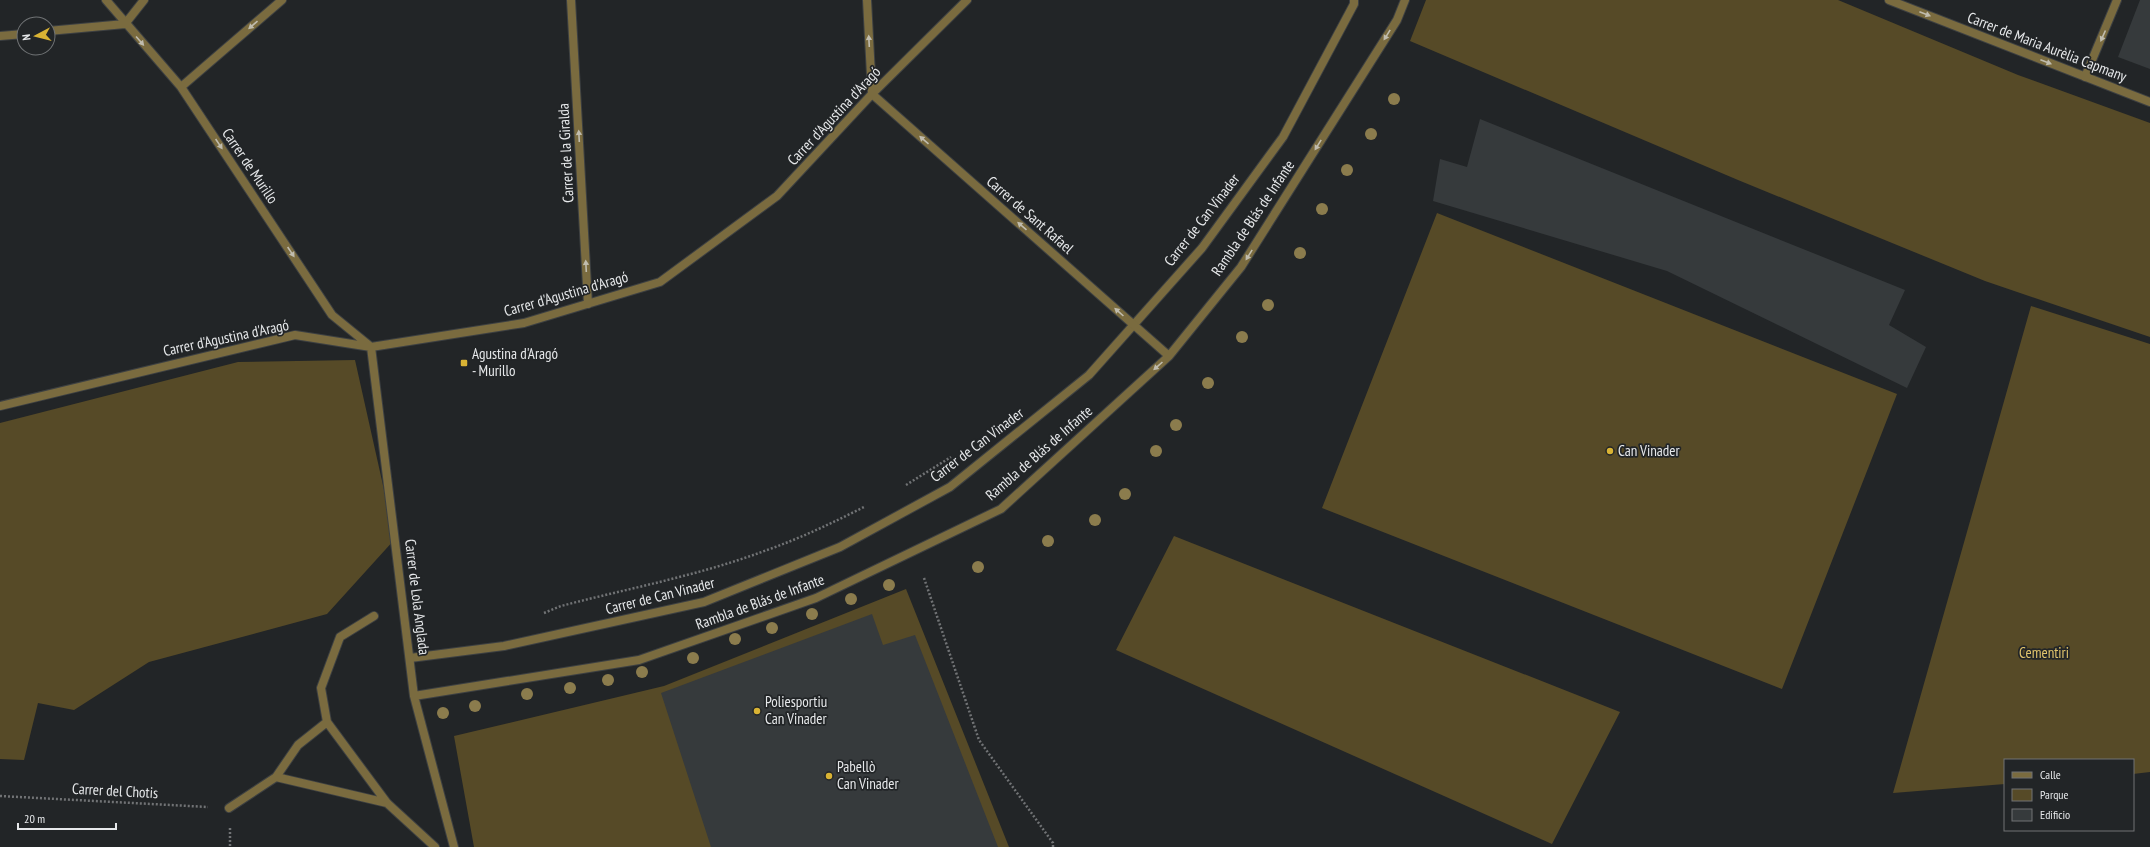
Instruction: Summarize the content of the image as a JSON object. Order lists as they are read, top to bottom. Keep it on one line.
{"streets":{"street":["Carrer de Maria Aurèlia Capmany","Carrer d'Agustina d'Aragó","Carrer de la Giralda","Carrer de Murillo","Carrer de Sant Rafael","Rambla de Blás de Infante","Carrer de Can Vinader","Carrer de Lola Anglada"],"path":["Carrer del Chotis"]},"crossings":[["Carrer d'Agustina d'Aragó","Carrer de la Giralda"],["Carrer d'Agustina d'Aragó","Carrer de Murillo"],["Carrer d'Agustina d'Aragó","Carrer de Sant Rafael"],["Carrer d'Agustina d'Aragó","Carrer de Lola Anglada"],["Carrer de Murillo","Carrer de Lola Anglada"],["Carrer de Sant Rafael","Rambla de Blás de Infante"],["Carrer de Sant Rafael","Carrer de Can Vinader"],["Rambla de Blás de Infante","Carrer de Lola Anglada"],["Carrer de Can Vinader","Carrer de Lola Anglada"]],"one_way":["Carrer de Maria Aurèlia Capmany","Carrer de la Giralda","Carrer de Murillo","Carrer de Sant Rafael","Rambla de Blás de Infante"],"parks":["Cementiri"],"places":{"transit":["Agustina d'Aragó - Murillo"],"other":["Can Vinader","Poliesportiu Can Vinader","Pabellò Can Vinader"]},"legend":["Calle","Parque","Edificio"],"scale_bar":"20 m","north":"left"}
